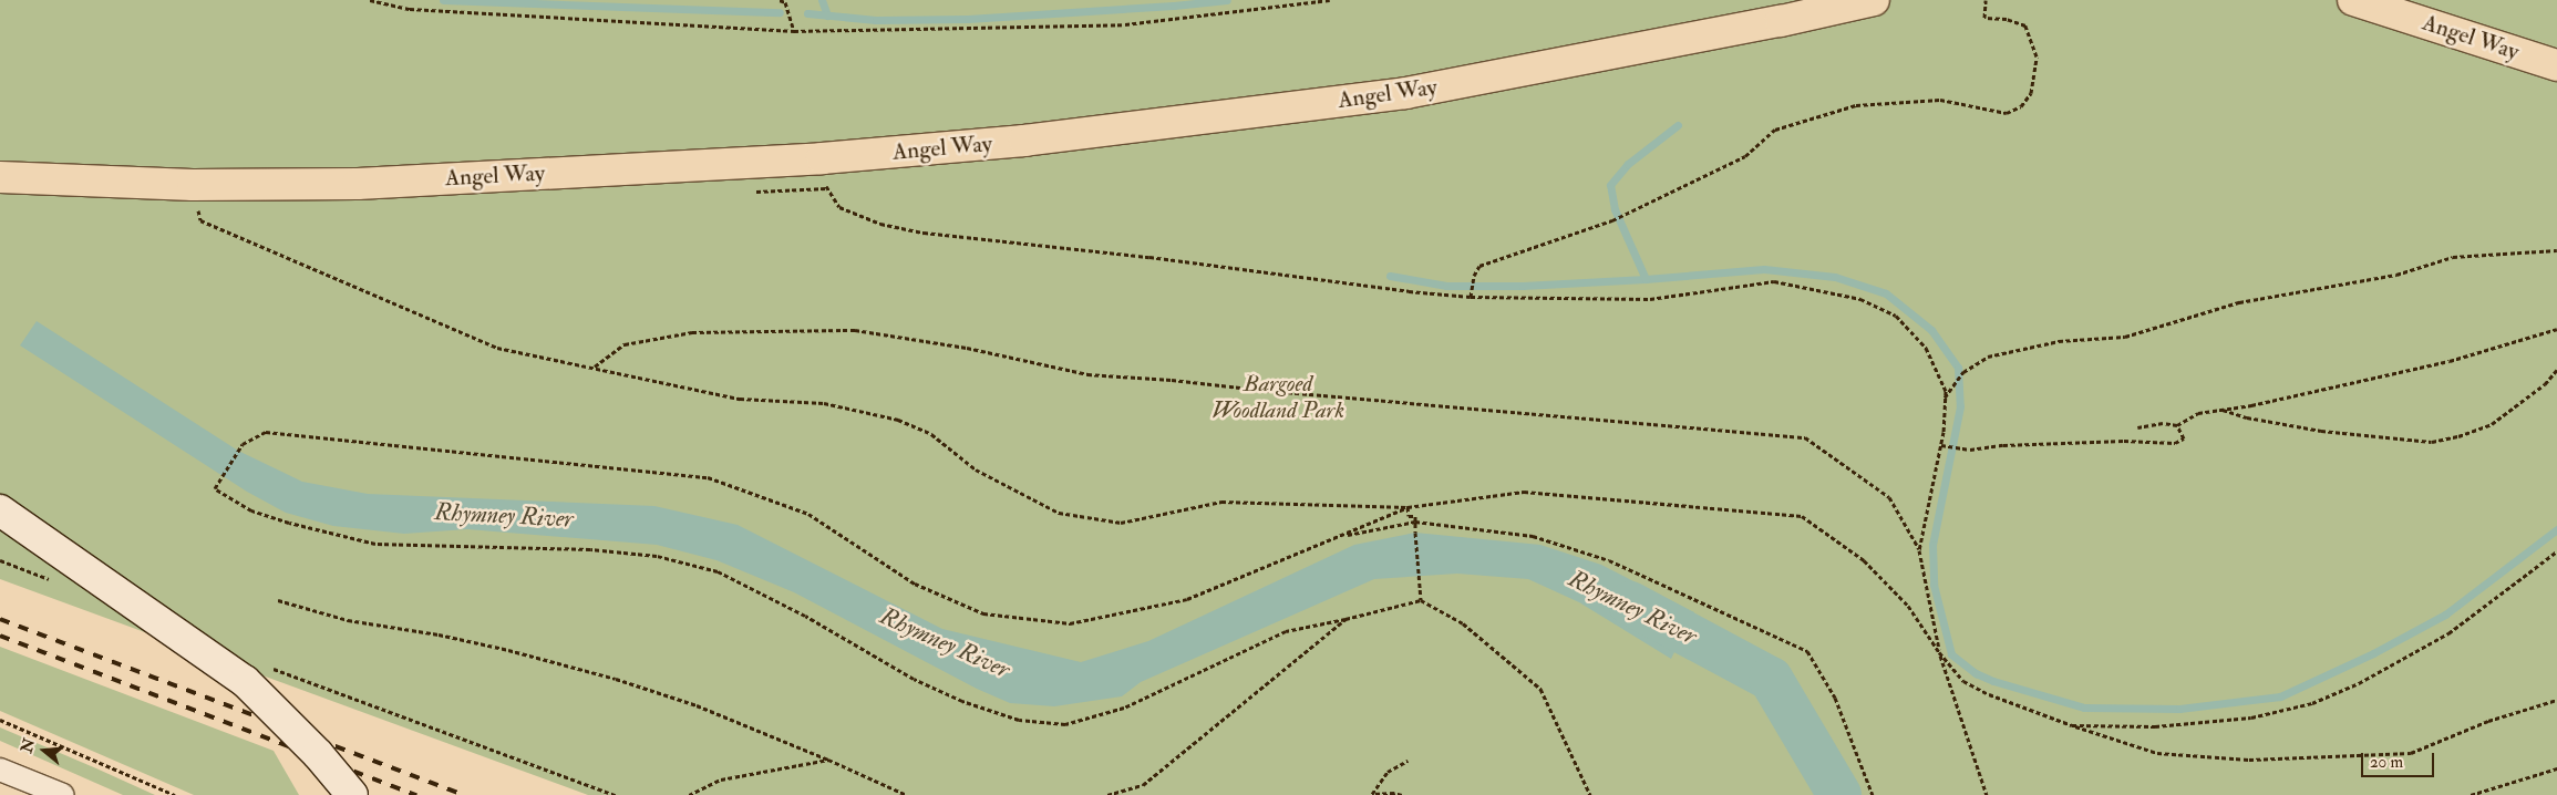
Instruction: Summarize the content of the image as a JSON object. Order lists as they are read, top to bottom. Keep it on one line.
{"streets":{"main road":["Angel Way"]},"water":["Rhymney River"],"parks":["Bargoed Woodland Park"],"scale_bar":"20 m","north":"left"}
